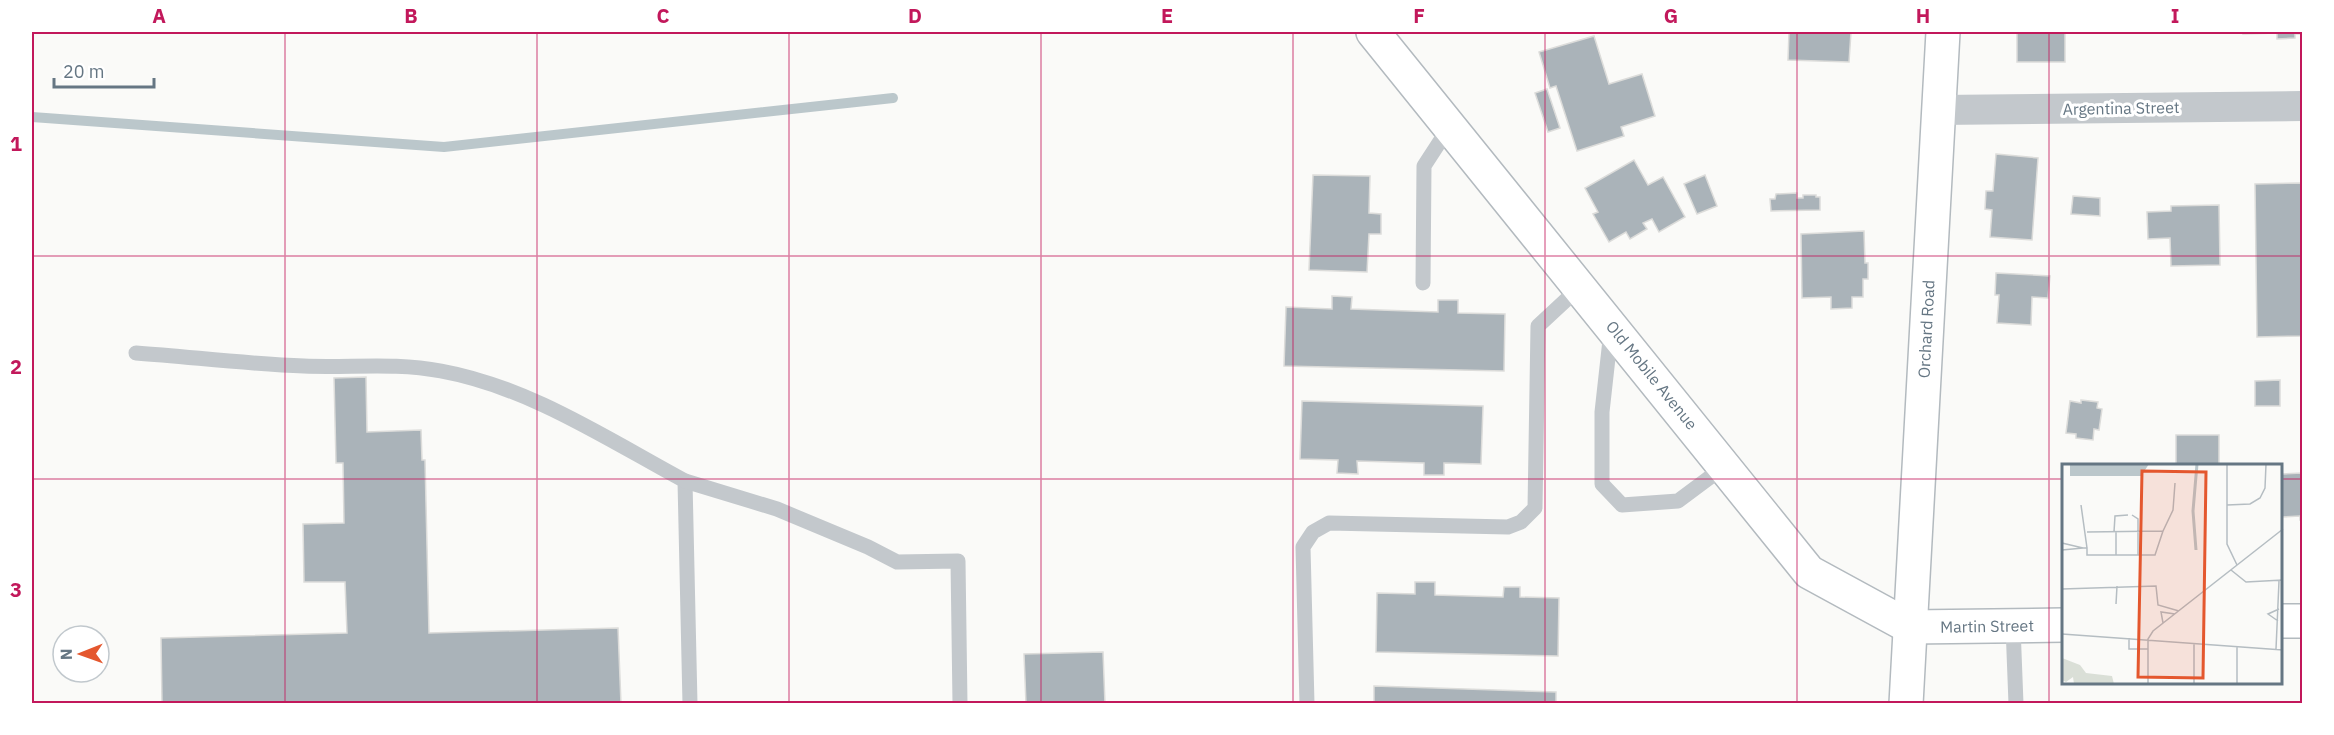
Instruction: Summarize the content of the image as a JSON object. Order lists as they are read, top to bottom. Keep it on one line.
{"streets":{"street":["Argentina Street","Orchard Road","Old Mobile Avenue","Martin Street"]},"crossings":[["Argentina Street","Orchard Road"],["Orchard Road","Old Mobile Avenue"],["Orchard Road","Martin Street"],["Old Mobile Avenue","Martin Street"]],"scale_bar":"20 m","north":"left","grid":{"columns":["A","B","C","D","E","F","G","H","I"],"rows":["1","2","3"]}}
